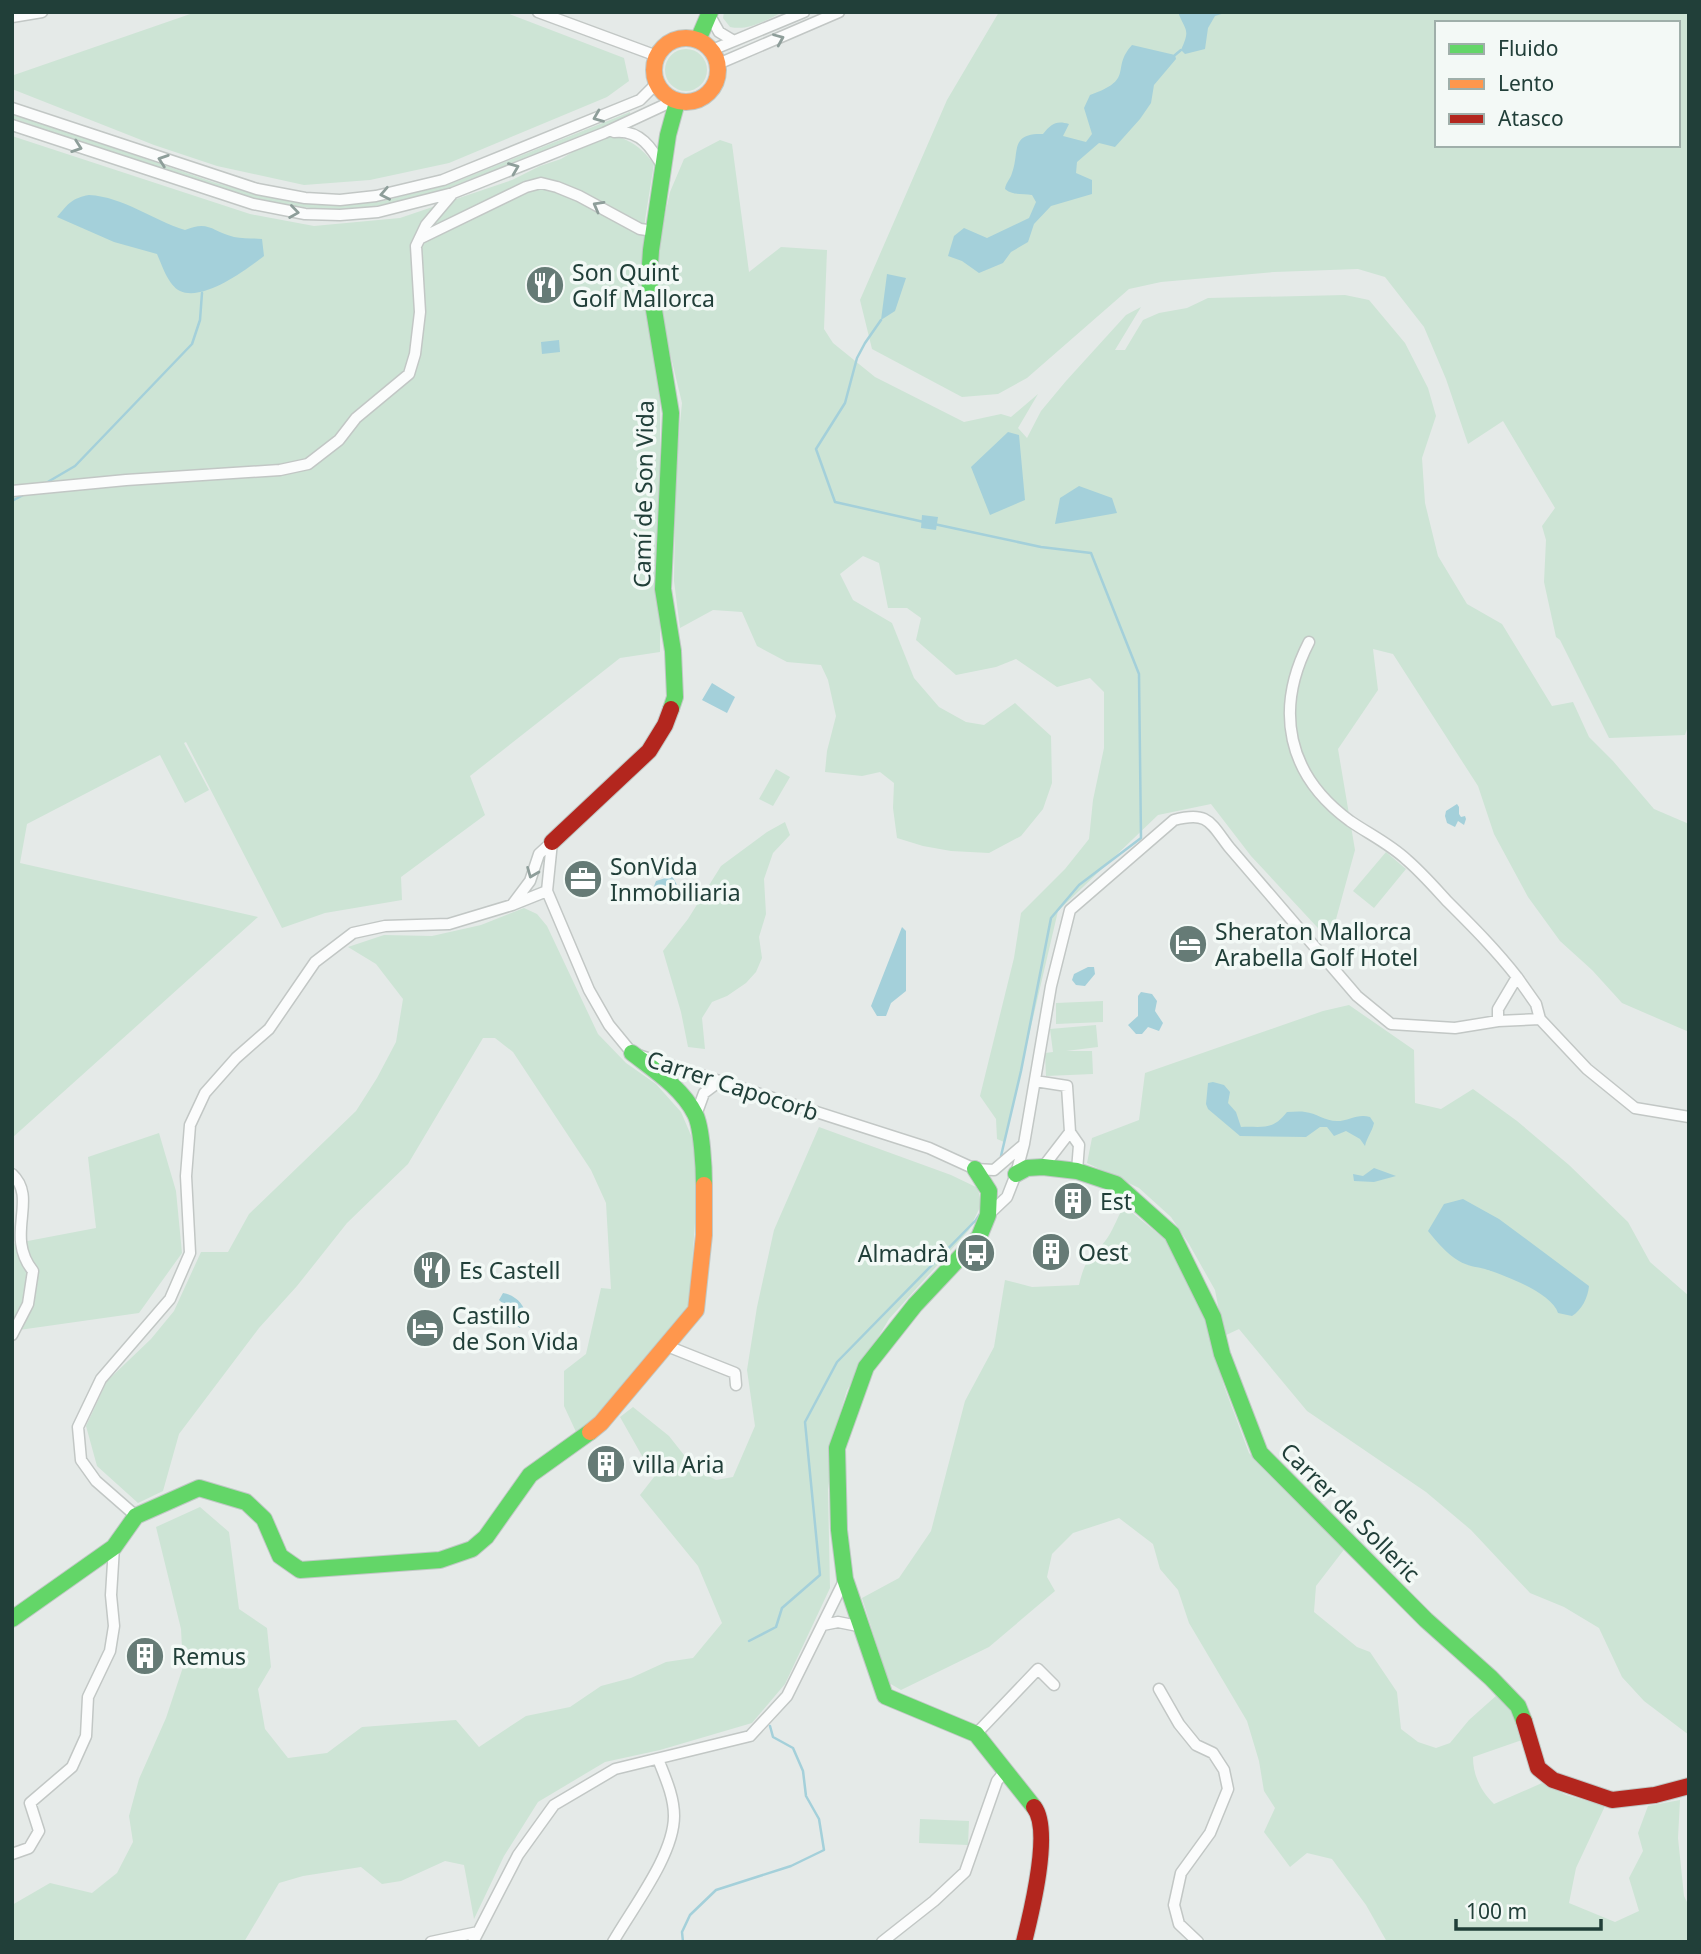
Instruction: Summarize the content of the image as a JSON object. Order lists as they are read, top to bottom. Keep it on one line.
{"streets":{"street":["Camí de Son Vida","Carrer Capocorb","Carrer de Solleric"]},"crossings":[["Camí de Son Vida","Carrer Capocorb"]],"places":{"restaurant":["Son Quint Golf Mallorca","Es Castell"],"office":["SonVida Inmobiliaria"],"hotel":["Sheraton Mallorca Arabella Golf Hotel","Castillo de Son Vida"],"building":["Est","Oest","villa Aria","Remus"],"bus stop":["Almadrà"]},"legend":["Fluido","Lento","Atasco"],"scale_bar":"100 m"}
